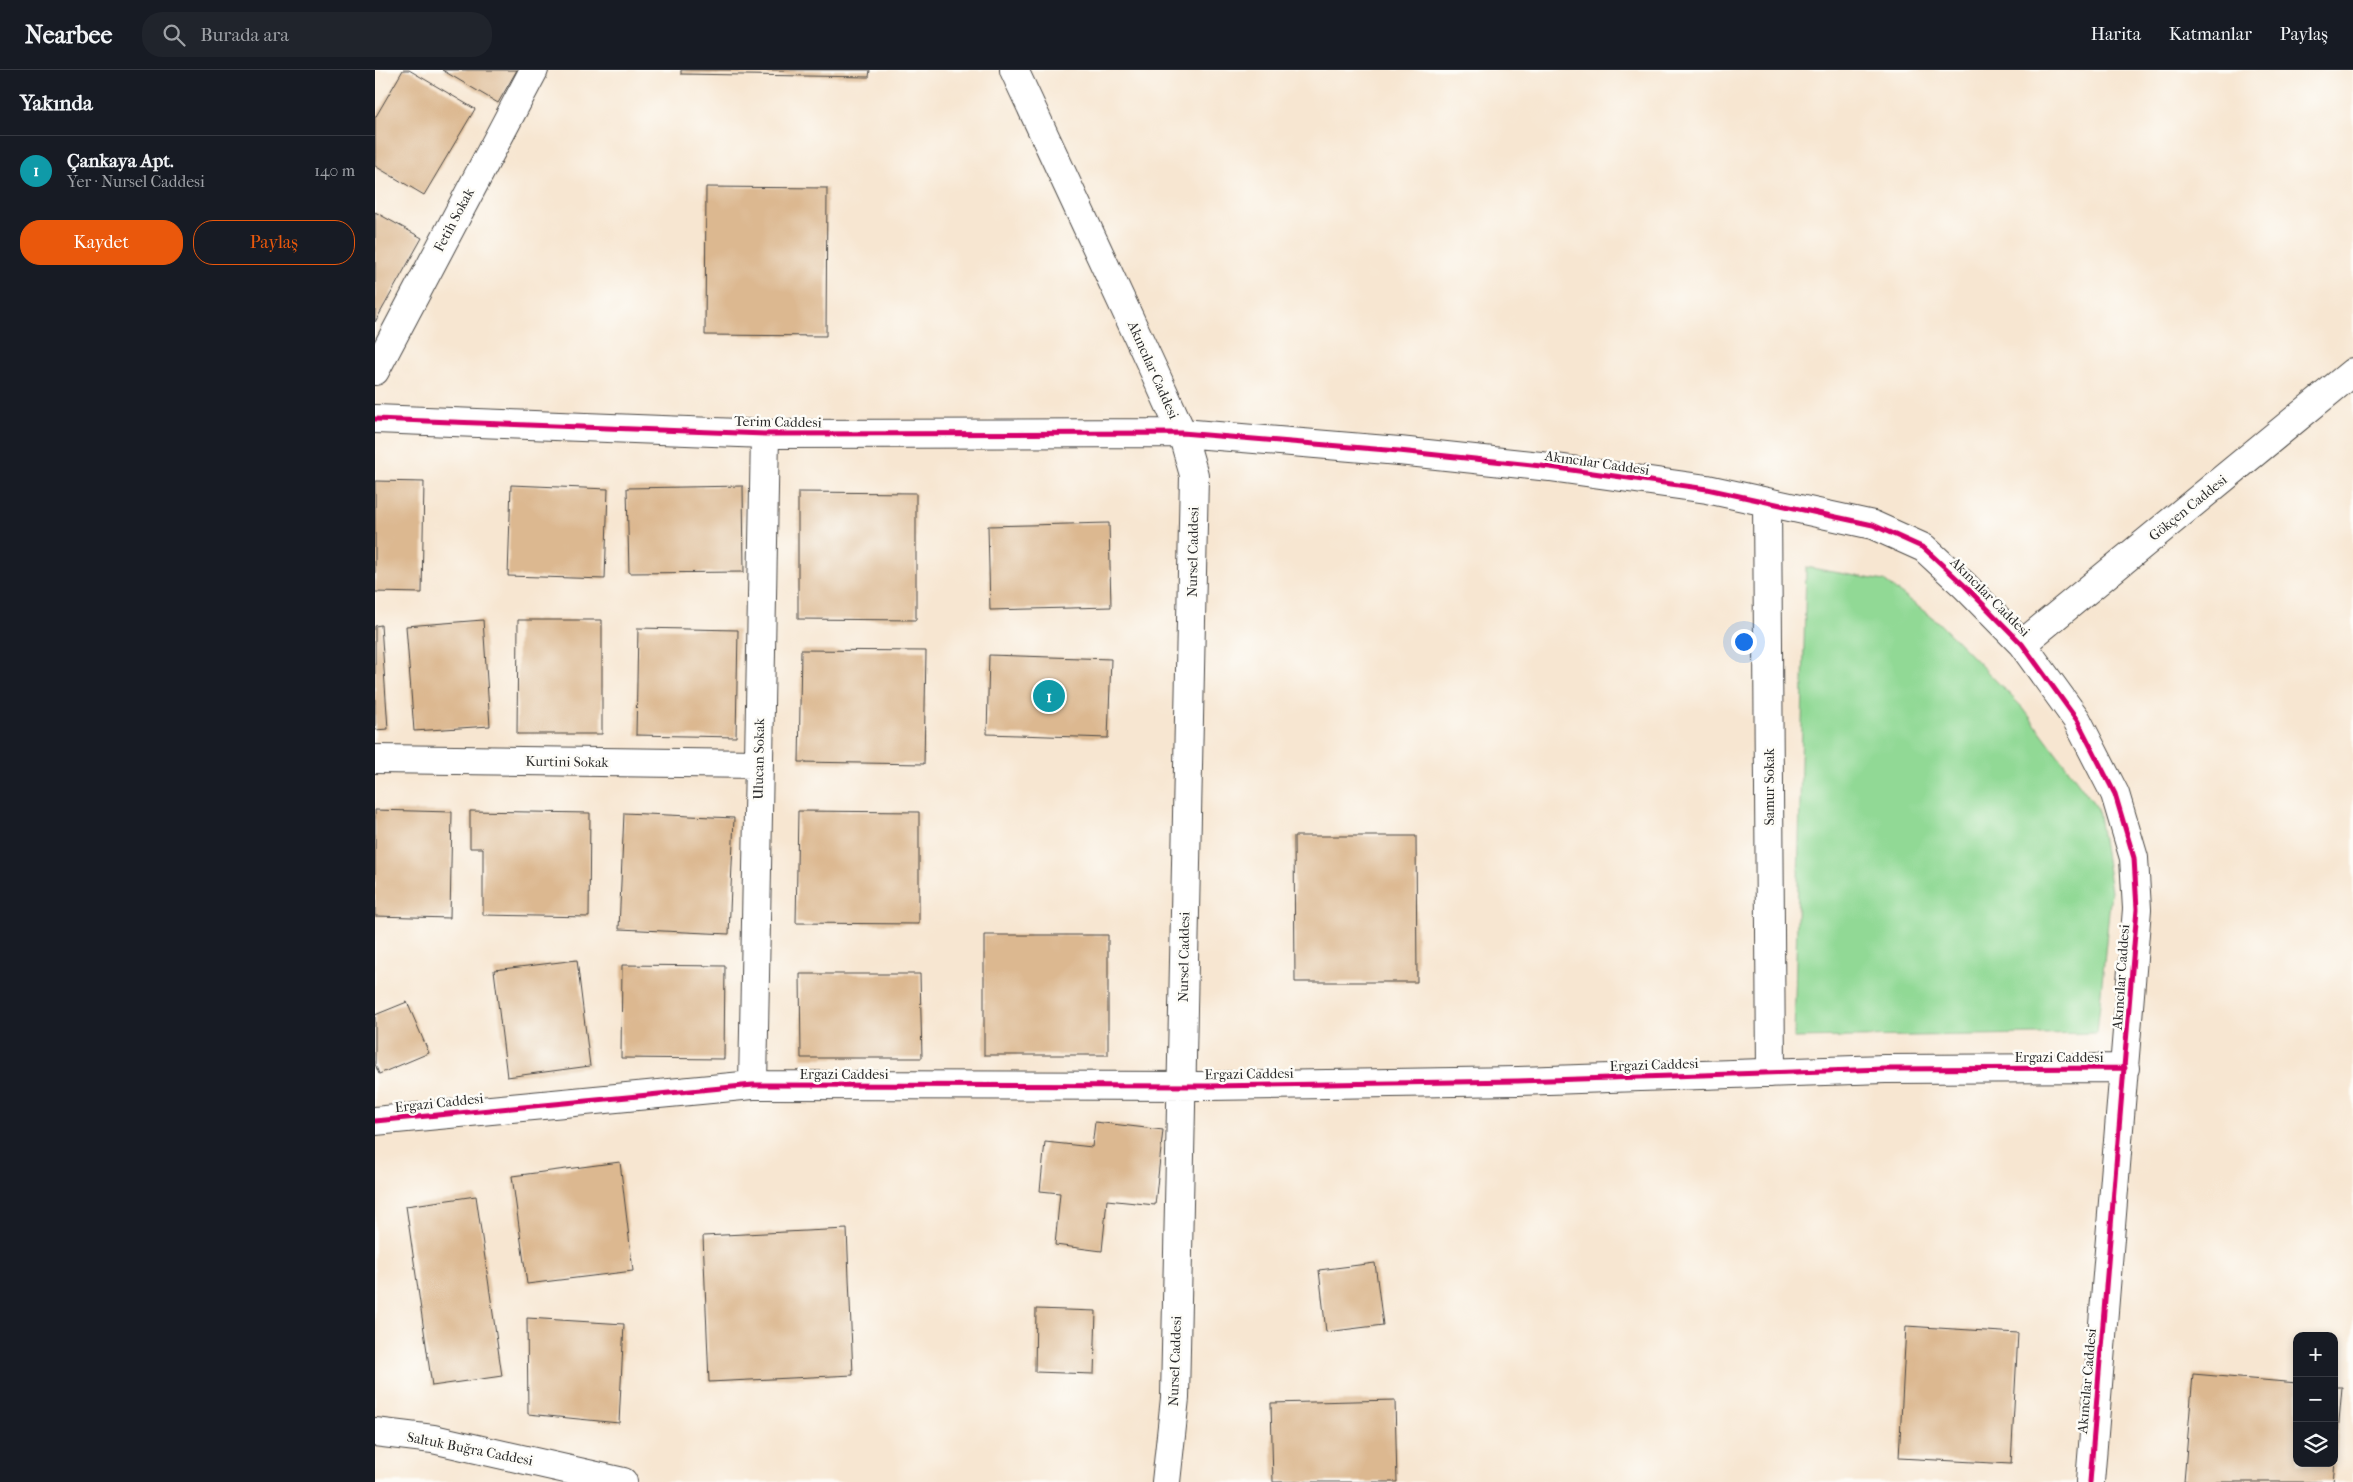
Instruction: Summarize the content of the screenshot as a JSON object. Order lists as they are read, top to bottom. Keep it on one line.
{"streets":{"street":["Fetih Sokak","Akıncılar Caddesi","Terim Caddesi","Gökçen Caddesi","Nursel Caddesi","Ulucan Sokak","Kurtini Sokak","Samur Sokak","Ergazi Caddesi","Saltuk Buğra Caddesi"]},"crossings":[["Akıncılar Caddesi","Terim Caddesi"],["Akıncılar Caddesi","Gökçen Caddesi"],["Akıncılar Caddesi","Nursel Caddesi"],["Akıncılar Caddesi","Samur Sokak"],["Akıncılar Caddesi","Ergazi Caddesi"],["Terim Caddesi","Nursel Caddesi"],["Terim Caddesi","Ulucan Sokak"],["Nursel Caddesi","Ergazi Caddesi"],["Ulucan Sokak","Kurtini Sokak"],["Ulucan Sokak","Ergazi Caddesi"],["Samur Sokak","Ergazi Caddesi"]],"page":{"header":"Nearbee","search":"Burada ara","nav":["Harita","Katmanlar","Paylaş"],"heading":"Yakında","list":[{"mark":"1","name":"Çankaya Apt.","note":"Yer · Nursel Caddesi","value":"140 m"}],"buttons":["Kaydet","Paylaş"],"pins":"1","map_buttons":["+","−"]}}
